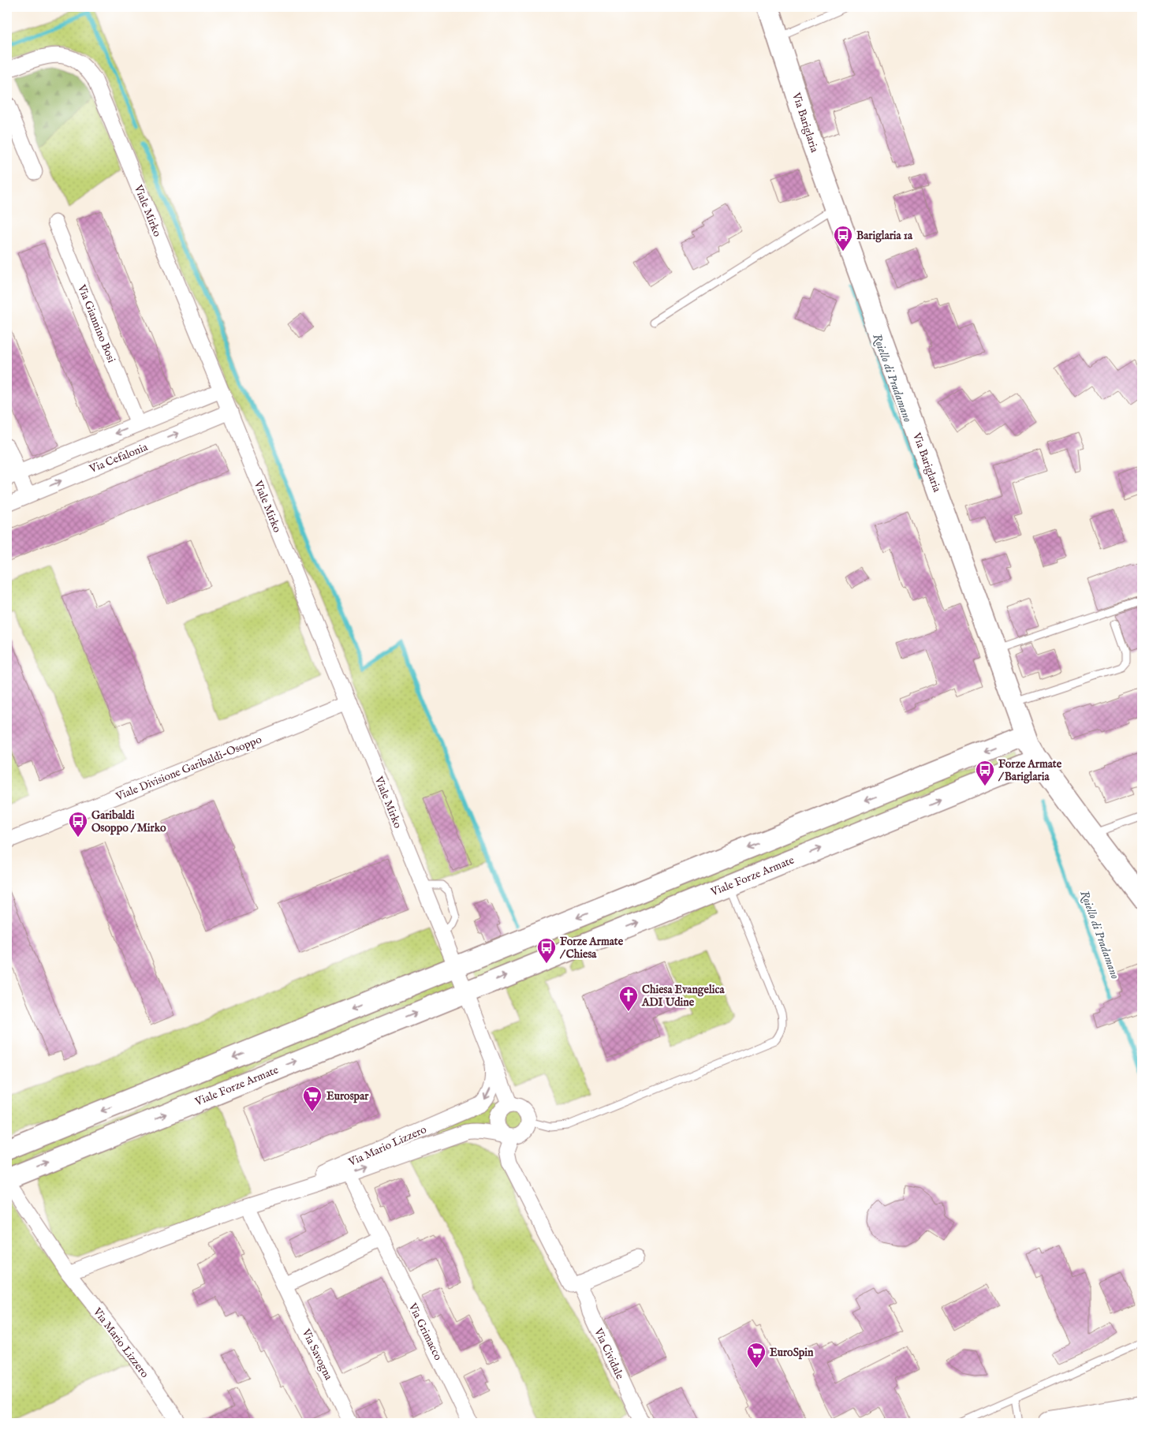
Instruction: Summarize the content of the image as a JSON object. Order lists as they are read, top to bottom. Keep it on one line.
{"streets":{"street":["Via Bariglaria","Viale Mirko","Via Giannino Bosi","Via Cefalonia","Viale Divisione Garibaldi-Osoppo","Viale Forze Armate","Via Mario Lizzero","Via Grimacco","Via Cividale","Via Savogna"]},"crossings":[["Via Bariglaria","Viale Forze Armate"],["Viale Mirko","Via Cefalonia"],["Viale Mirko","Viale Divisione Garibaldi-Osoppo"],["Via Giannino Bosi","Via Cefalonia"],["Viale Forze Armate","Via Mario Lizzero"],["Via Mario Lizzero","Via Savogna"]],"water":["Roiello di Pradamano"],"places":{"bus stop":["Bariglaria 1a","Forze Armate / Bariglaria","Garibaldi Osoppo / Mirko","Forze Armate / Chiesa"],"church":["Chiesa Evangelica ADI Udine"],"supermarket":["Eurospar","EuroSpin"]}}
